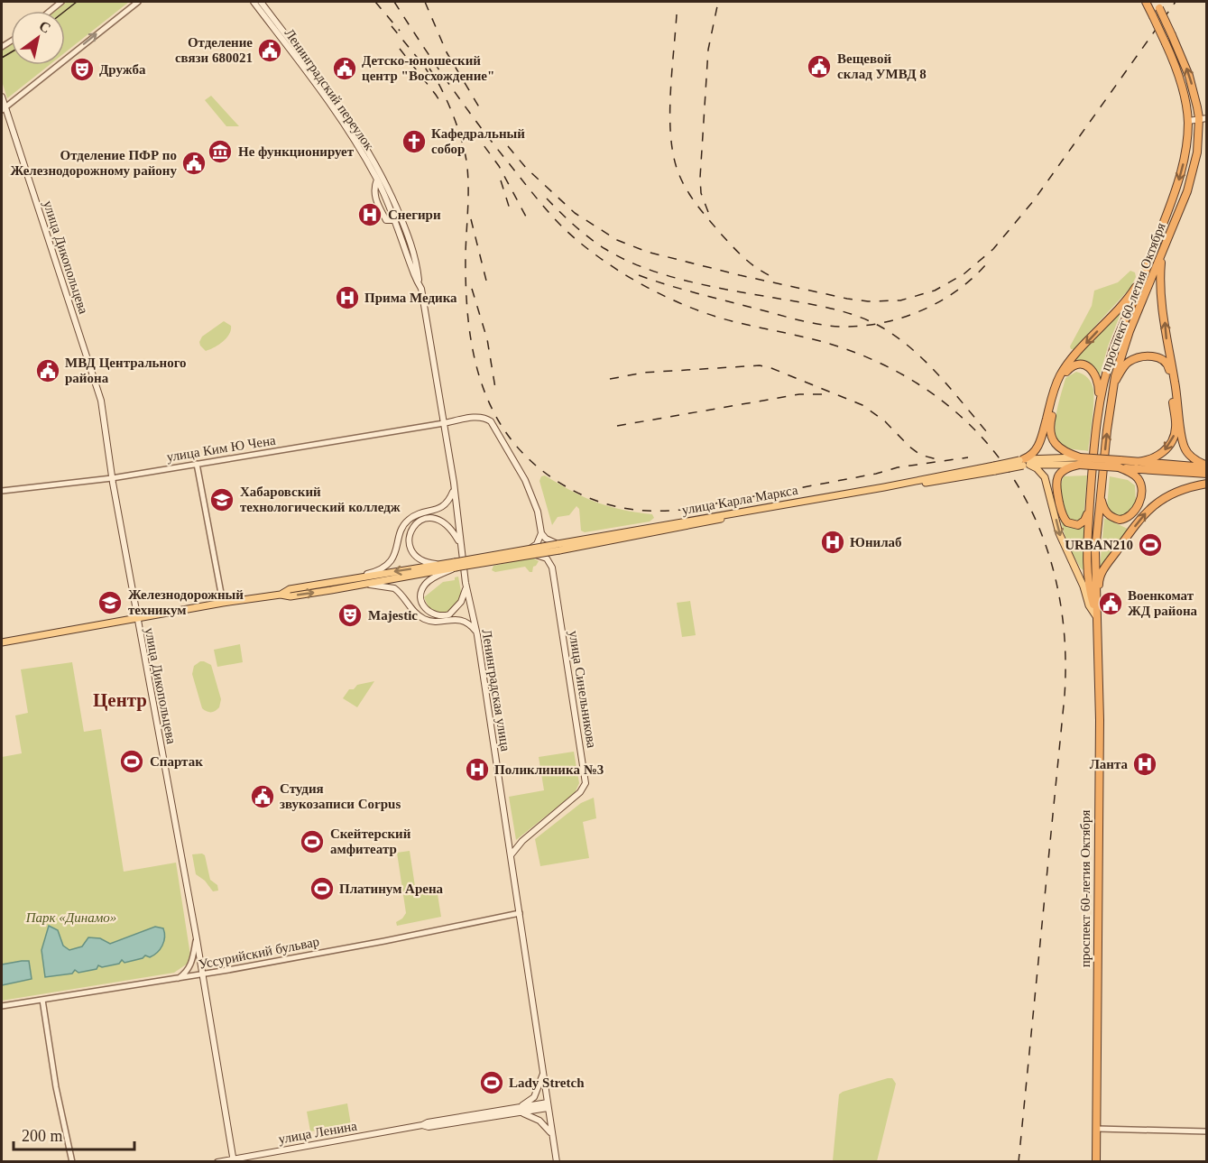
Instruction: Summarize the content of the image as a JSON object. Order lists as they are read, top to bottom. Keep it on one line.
{"streets":{"highway":["проспект 60-летия Октября"],"main road":["Ленинградский переулок","улица Дикопольцева","улица Карла Маркса","улица Синельникова","Ленинградская улица","улица Ленина"],"street":["улица Ким Ю Чена","Уссурийский бульвар"]},"crossings":[["Ленинградский переулок","Ленинградская улица"],["улица Дикопольцева","улица Ким Ю Чена"],["улица Дикопольцева","улица Карла Маркса"],["улица Дикопольцева","Уссурийский бульвар"],["улица Дикопольцева","улица Ленина"],["улица Ким Ю Чена","Ленинградская улица"],["улица Синельникова","Ленинградская улица"],["Ленинградская улица","Уссурийский бульвар"],["Ленинградская улица","улица Ленина"]],"districts":["Центр"],"parks":["Парк «Динамо»"],"places":{"public building":["Отделение связи 680021","Вещевой склад УМВД 8","Детско-юношеский центр \"Восхождение\"","Отделение ПФР по Железнодорожному району","МВД Центрального района","Военкомат ЖД района","Студия звукозаписи Corpus"],"theatre":["Дружба","Majestic"],"church":["Кафедральный собор"],"museum":["Не функционирует"],"hospital":["Снегири","Прима Медика","Юнилаб","Ланта","Поликлиника №3"],"school or university":["Хабаровский технологический колледж","Железнодорожный техникум"],"sports":["URBAN210","Спартак","Скейтерский амфитеатр","Платинум Арена","Lady Stretch"]},"scale_bar":"200 m","north":"top right"}
